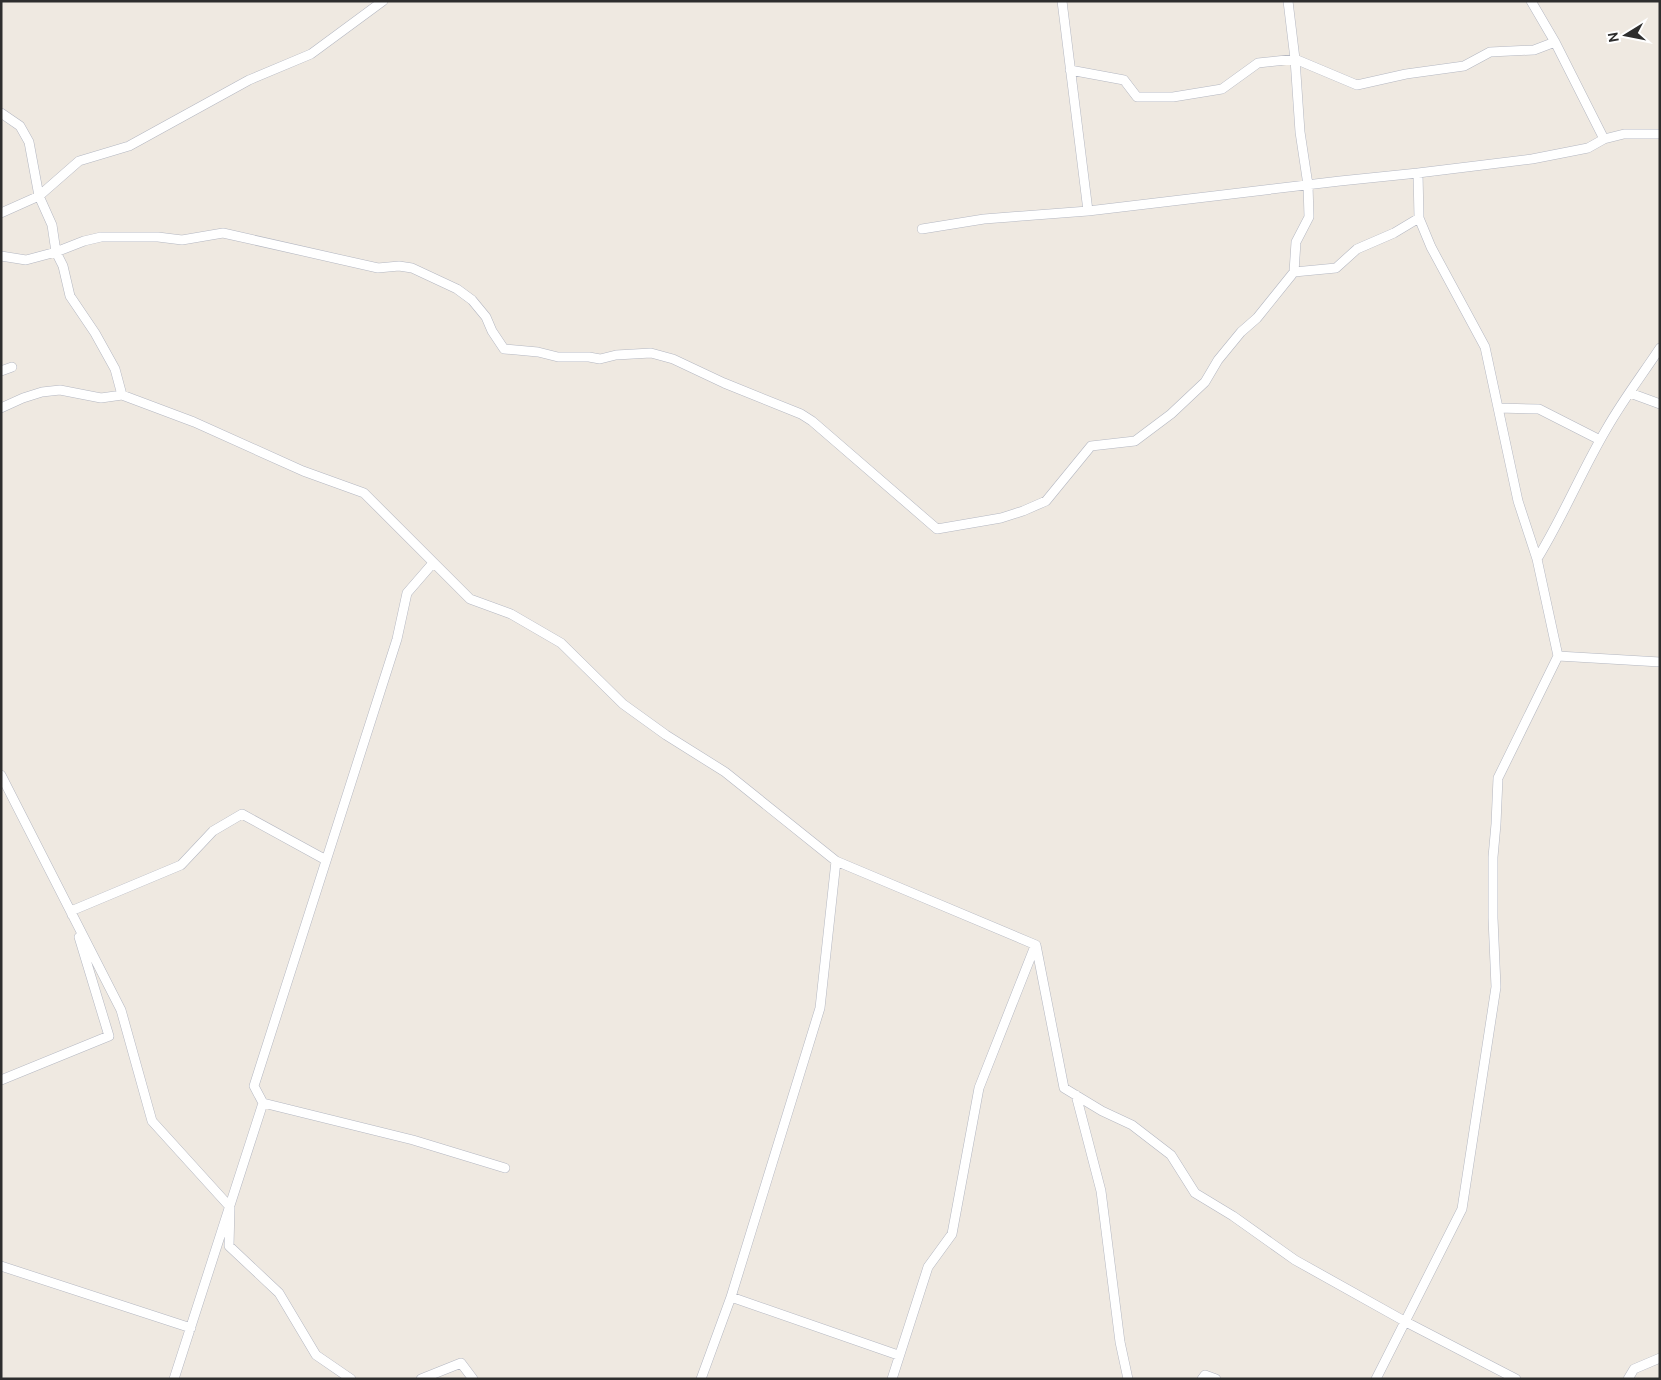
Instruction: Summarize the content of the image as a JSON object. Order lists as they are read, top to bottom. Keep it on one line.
{"north":"left"}
